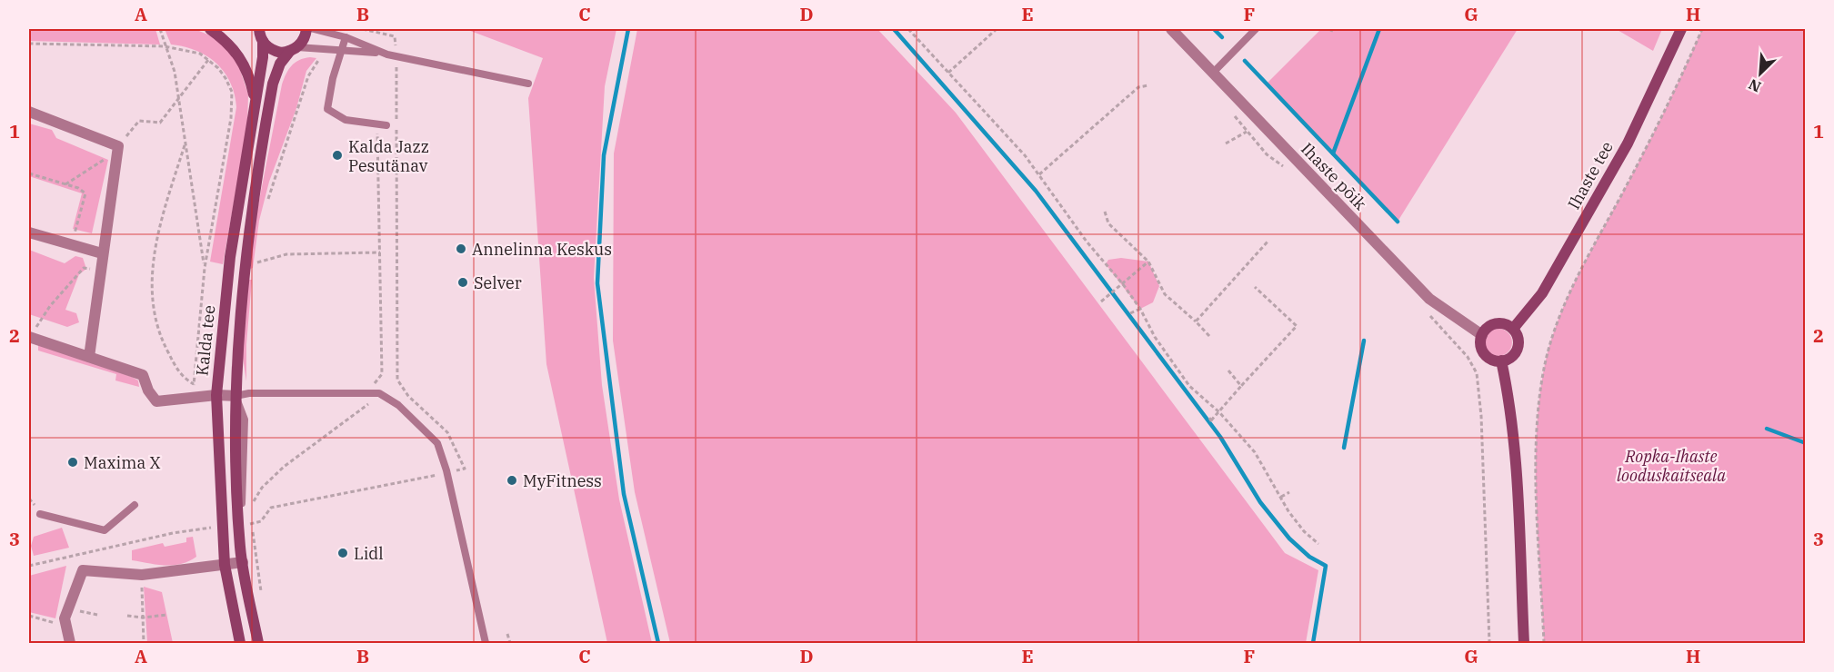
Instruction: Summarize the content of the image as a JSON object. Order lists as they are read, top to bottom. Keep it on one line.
{"streets":{"street":["Ihaste tee","Ihaste põik","Kalda tee"]},"crossings":[["Ihaste tee","Ihaste põik"]],"parks":["Ropka-Ihaste looduskaitseala"],"places":["Kalda Jazz Pesutänav","Annelinna Keskus","Selver","Maxima X","MyFitness","Lidl"],"north":"bottom left","grid":{"columns":["A","B","C","D","E","F","G","H"],"rows":["1","2","3"]}}
